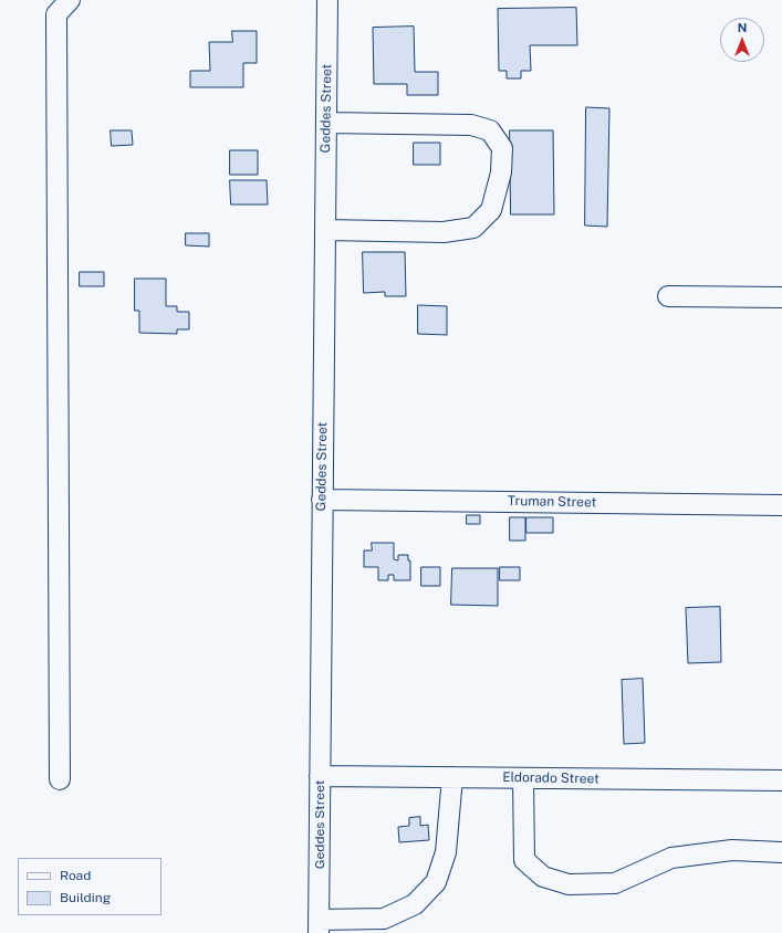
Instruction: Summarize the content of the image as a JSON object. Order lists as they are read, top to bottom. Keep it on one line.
{"streets":{"street":["Geddes Street","Truman Street","Eldorado Street"]},"crossings":[["Geddes Street","Truman Street"],["Geddes Street","Eldorado Street"]],"legend":["Road","Building"],"north":"top"}
